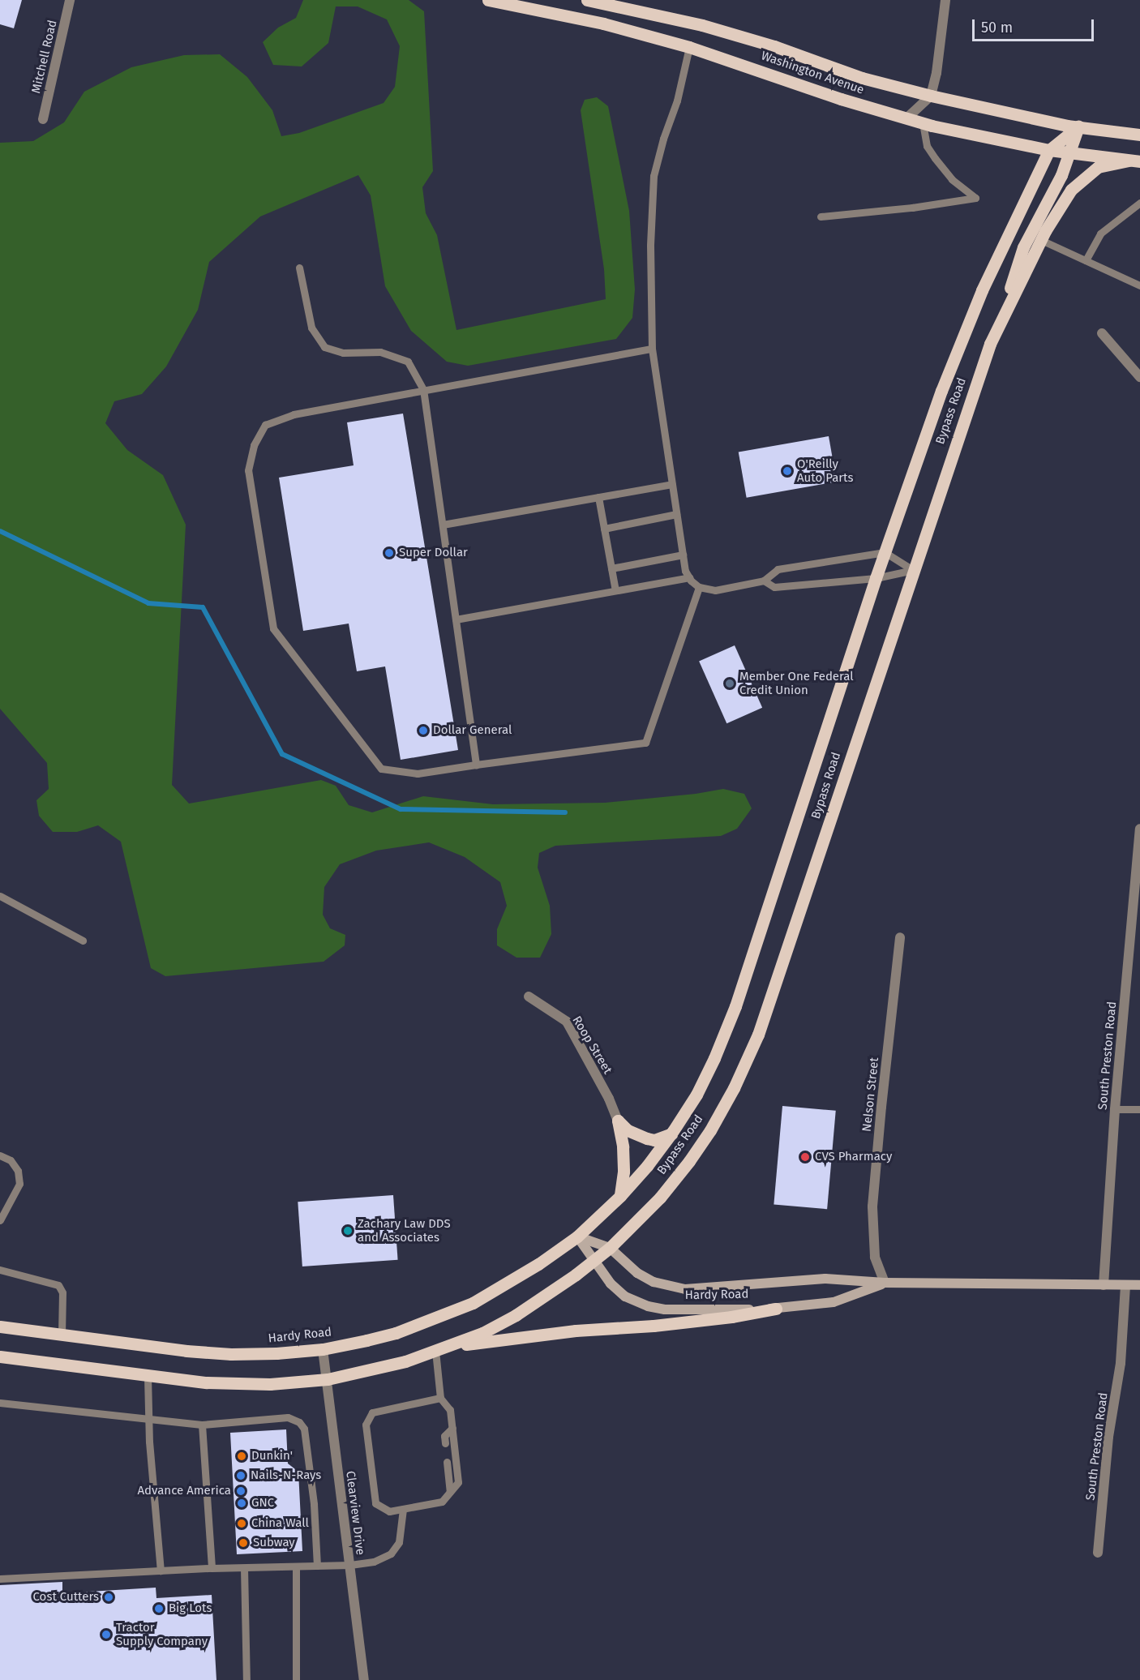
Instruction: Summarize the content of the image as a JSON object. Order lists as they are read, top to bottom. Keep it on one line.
{"streets":{"main road":["Washington Avenue","Bypass Road","Hardy Road"],"street":["Mitchell Road","Roop Street","South Preston Road","Nelson Street","Clearview Drive"]},"crossings":[["Washington Avenue","Bypass Road"],["Bypass Road","Hardy Road"],["South Preston Road","Hardy Road"],["Nelson Street","Hardy Road"],["Hardy Road","Clearview Drive"]],"places":["O'Reilly Auto Parts","Super Dollar","Member One Federal Credit Union","Dollar General","CVS Pharmacy","Zachary Law DDS and Associates","Dunkin'","Nails-N-Rays","Advance America","GNC","China Wall","Subway","Cost Cutters","Big Lots","Tractor Supply Company"],"scale_bar":"50 m"}
